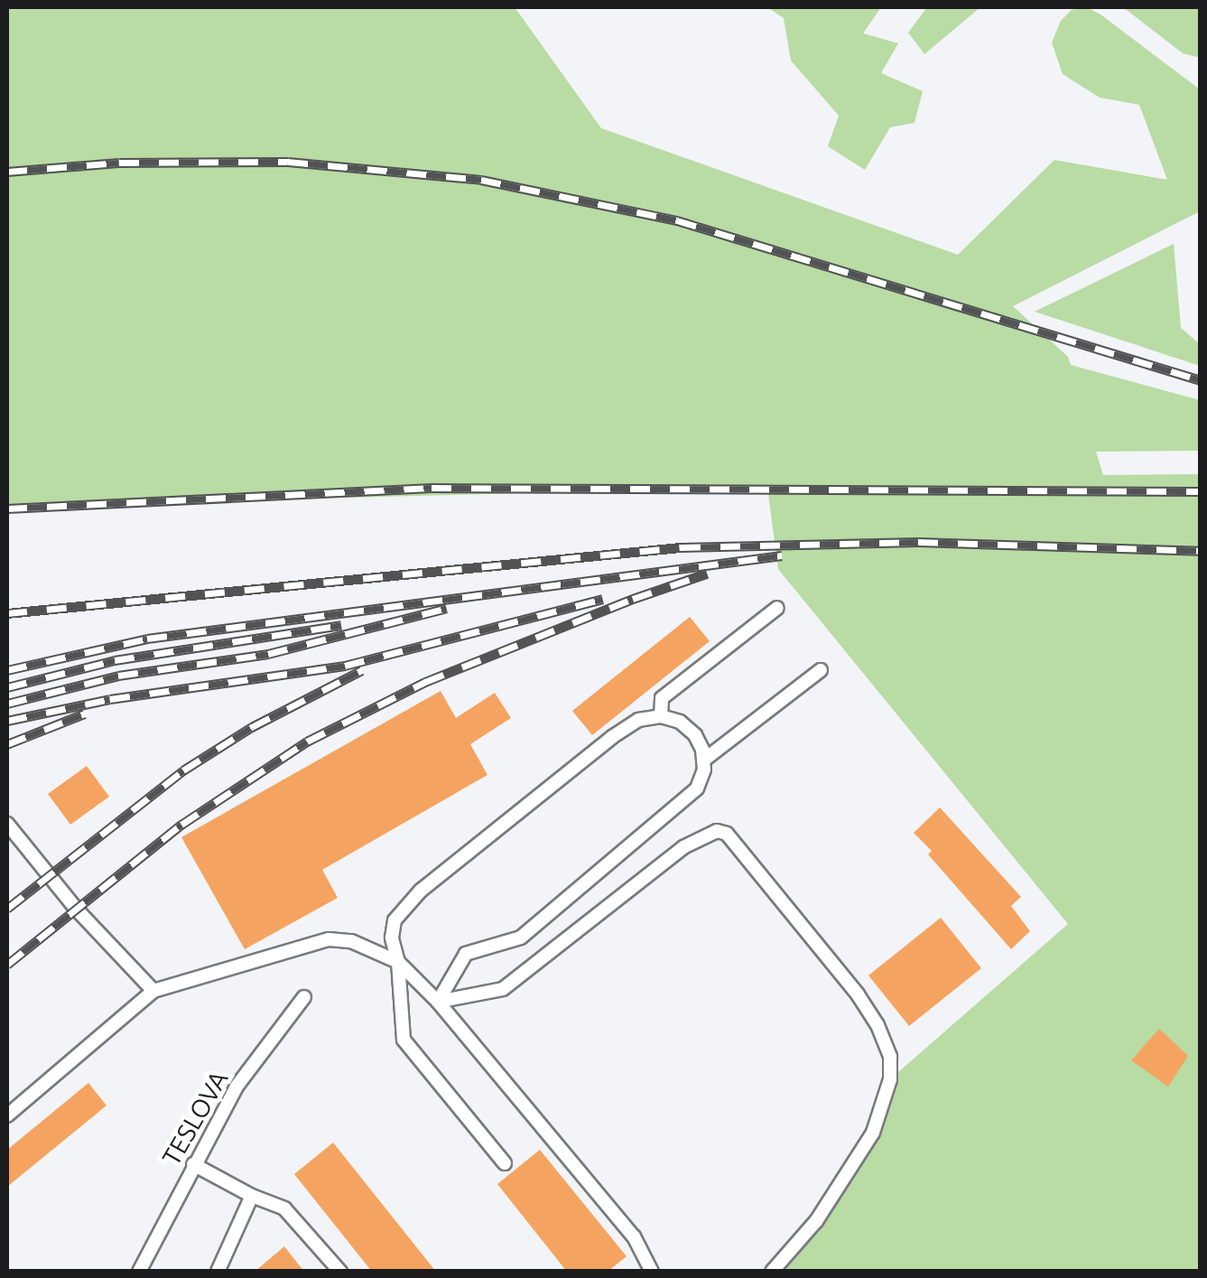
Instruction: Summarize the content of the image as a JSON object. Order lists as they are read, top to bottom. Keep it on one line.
{"streets":{"lane":["TESLOVA"]}}
